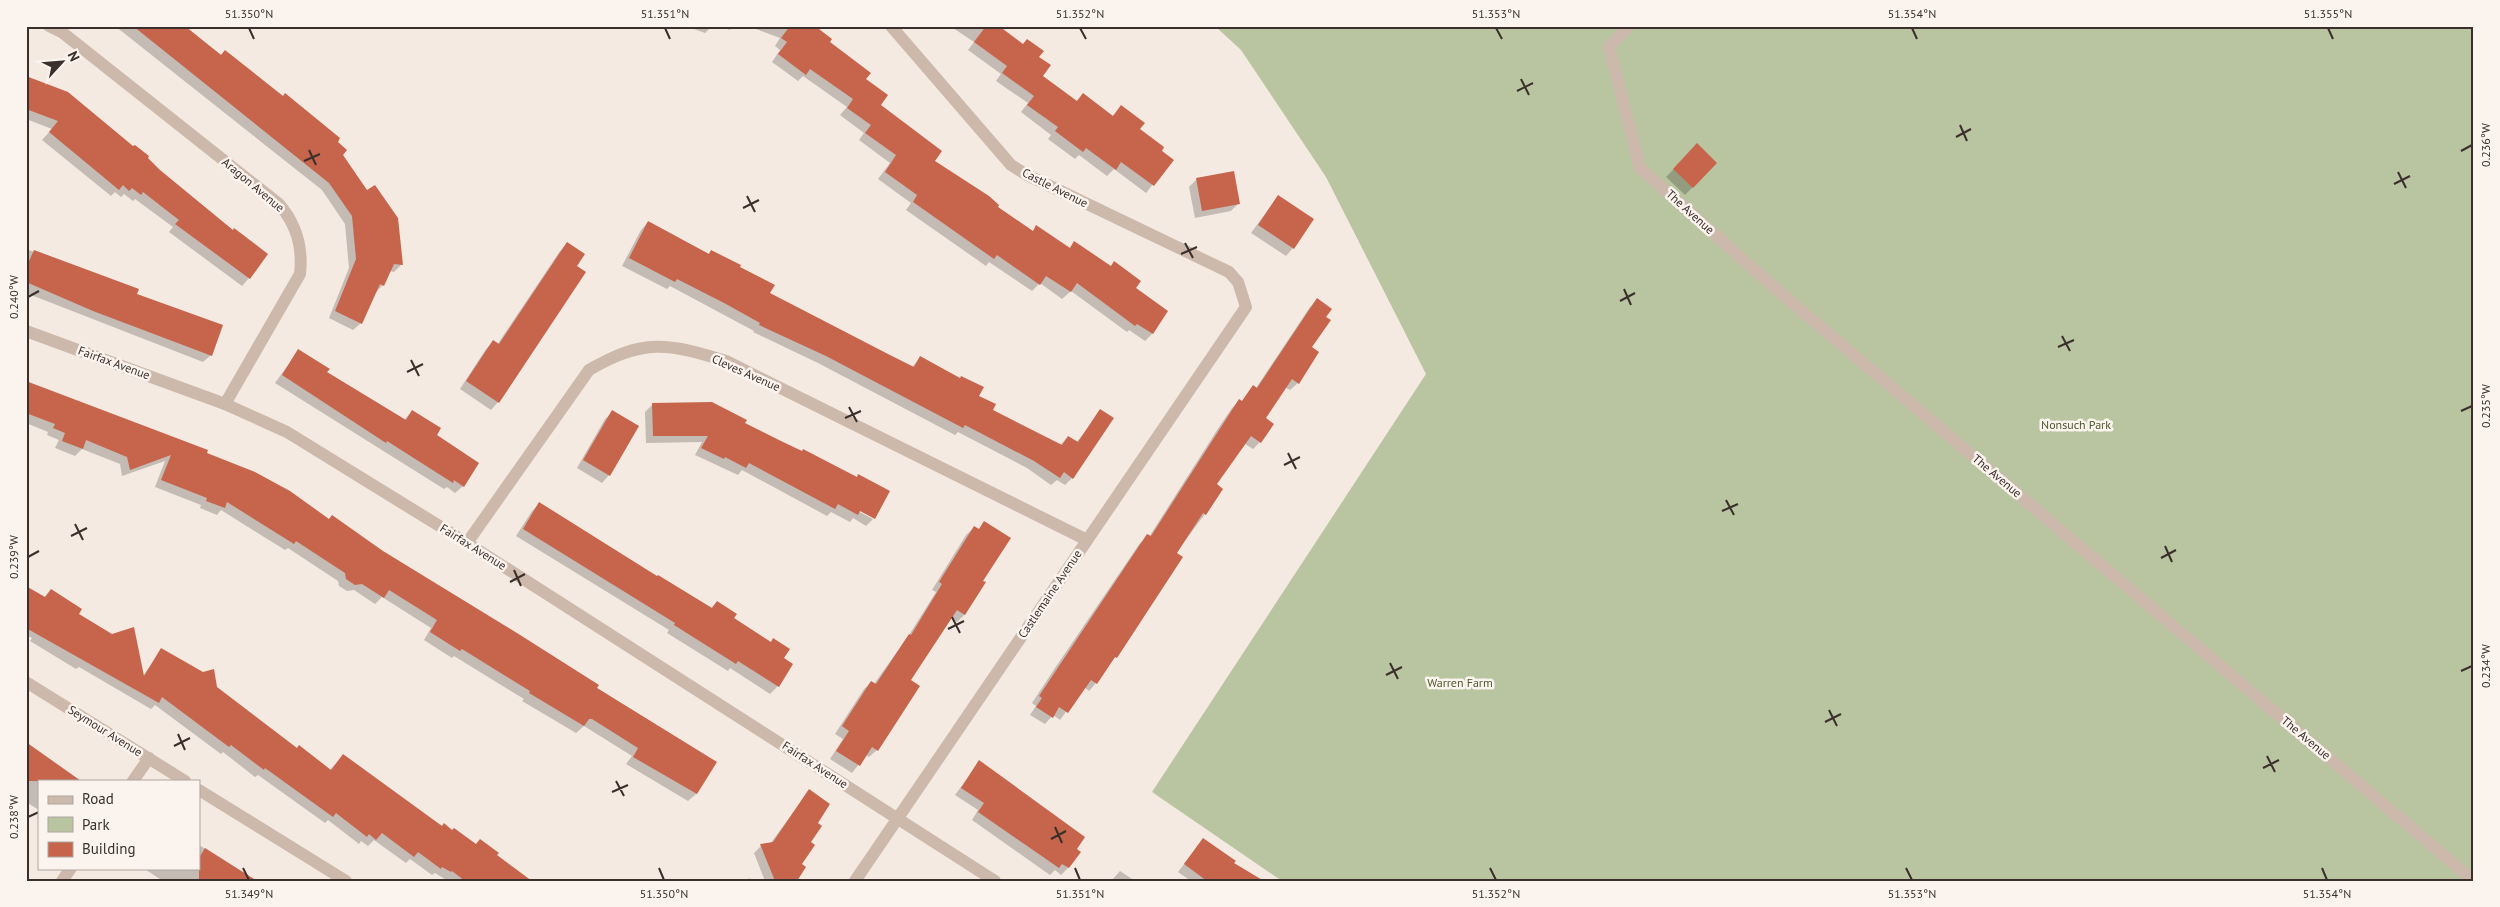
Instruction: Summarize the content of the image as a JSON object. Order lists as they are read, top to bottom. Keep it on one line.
{"streets":{"street":["Aragon Avenue","Castle Avenue","The Avenue","Fairfax Avenue","Cleves Avenue","Castlemaine Avenue","Seymour Avenue"]},"crossings":[["Aragon Avenue","Fairfax Avenue"],["Castle Avenue","Castlemaine Avenue"],["Fairfax Avenue","Cleves Avenue"],["Fairfax Avenue","Castlemaine Avenue"],["Cleves Avenue","Castlemaine Avenue"]],"parks":["Nonsuch Park","Warren Farm"],"legend":["Road","Park","Building"],"north":"top right","coordinates":["51.350°N","51.351°N","51.352°N","51.353°N","51.354°N","51.355°N","0.236°W","0.240°W","0.235°W","0.239°W","0.234°W","0.238°W","51.349°N"]}
